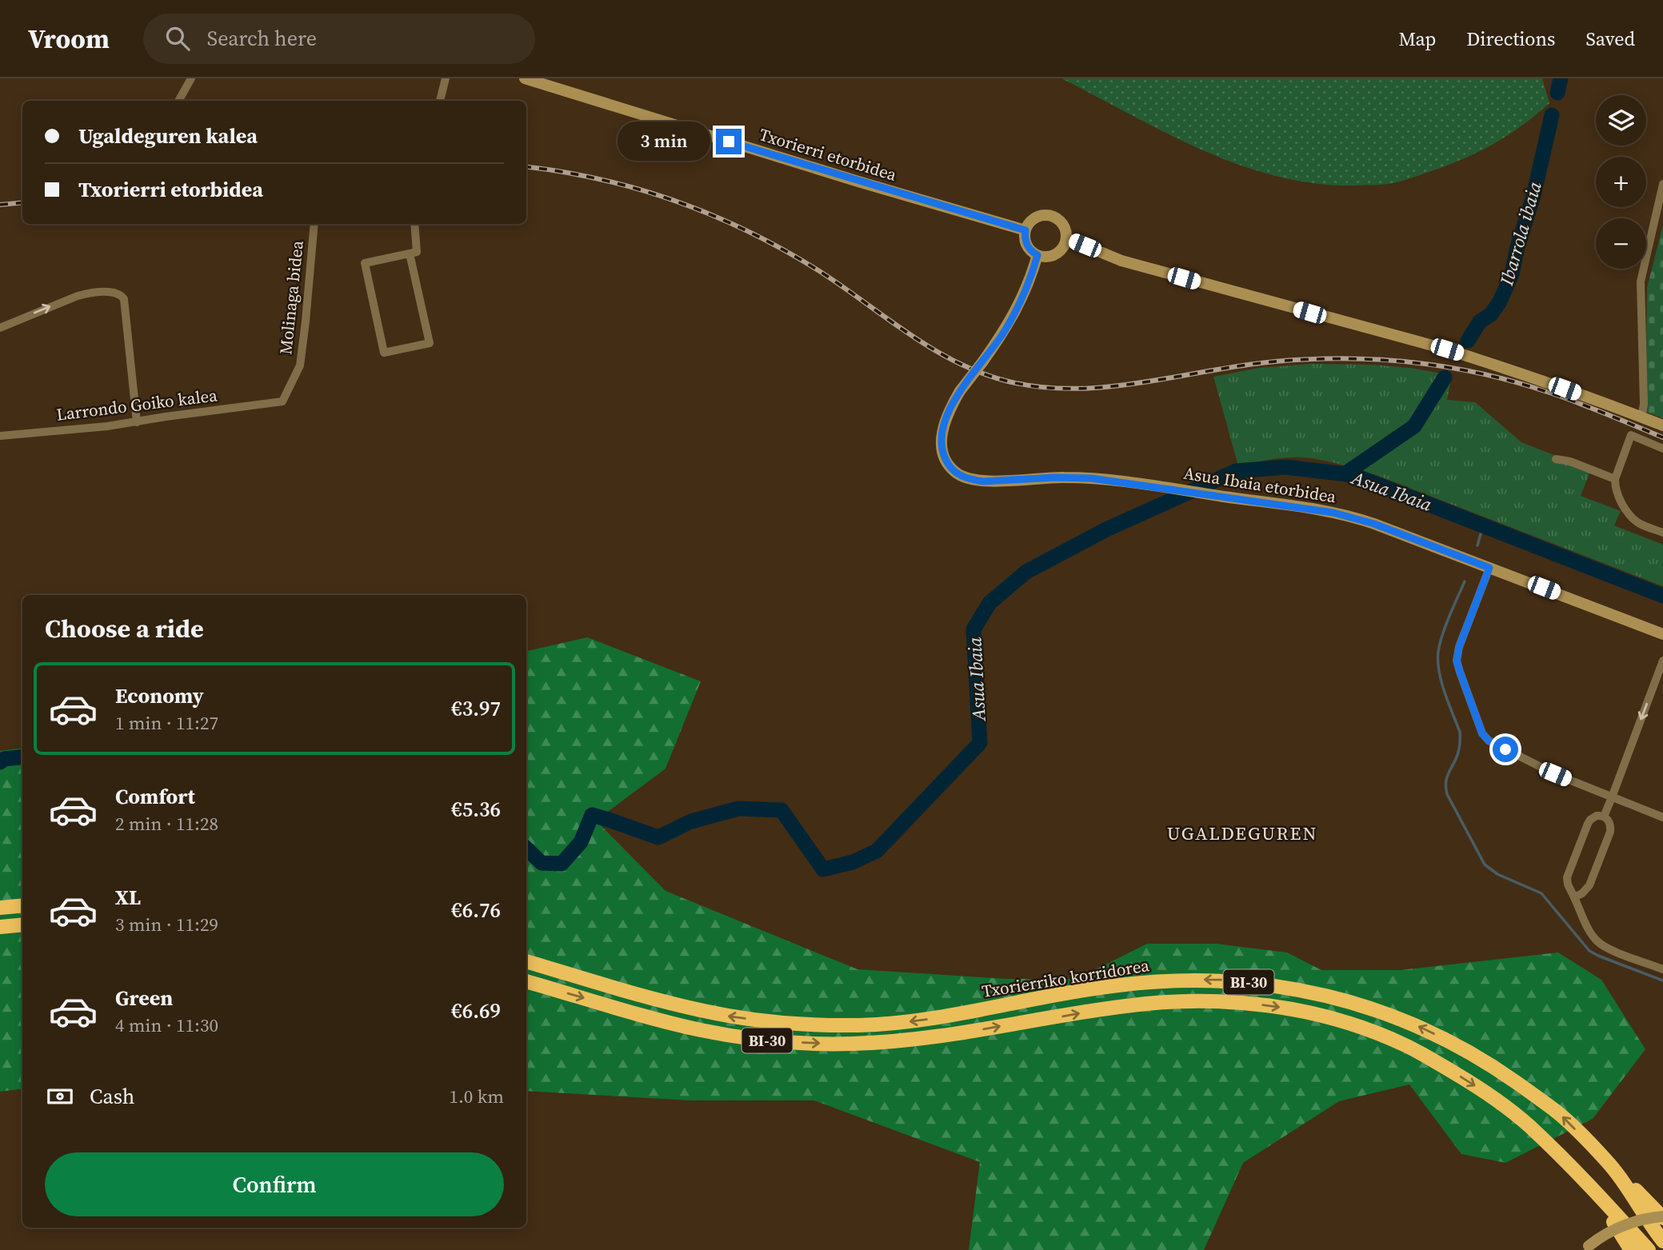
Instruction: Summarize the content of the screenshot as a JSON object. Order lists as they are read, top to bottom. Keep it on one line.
{"streets":{"highway":["Txorierriko korridorea","BI-30"],"street":["Txorierri etorbidea","Molinaga bidea","Larrondo Goiko kalea","Asua Ibaia etorbidea"]},"crossings":[["Txorierri etorbidea","Asua Ibaia etorbidea"],["Molinaga bidea","Larrondo Goiko kalea"]],"districts":["UGALDEGUREN"],"water":["Ibarrola ibaia","Asua Ibaia"],"page":{"header":"Vroom","search":"Search here","nav":["Map","Directions","Saved"],"map_buttons":["+","−"],"banner":["Ugaldeguren kalea","Txorierri etorbidea"],"bubble":"3 min","heading":"Choose a ride","list":[{"name":"Economy","note":"1 min · 11:27","value":"€3.97"},{"name":"Comfort","note":"2 min · 11:28","value":"€5.36"},{"name":"XL","note":"3 min · 11:29","value":"€6.76"},{"name":"Green","note":"4 min · 11:30","value":"€6.69"}],"pay":["Cash","1.0 km"],"buttons":"Confirm"}}
